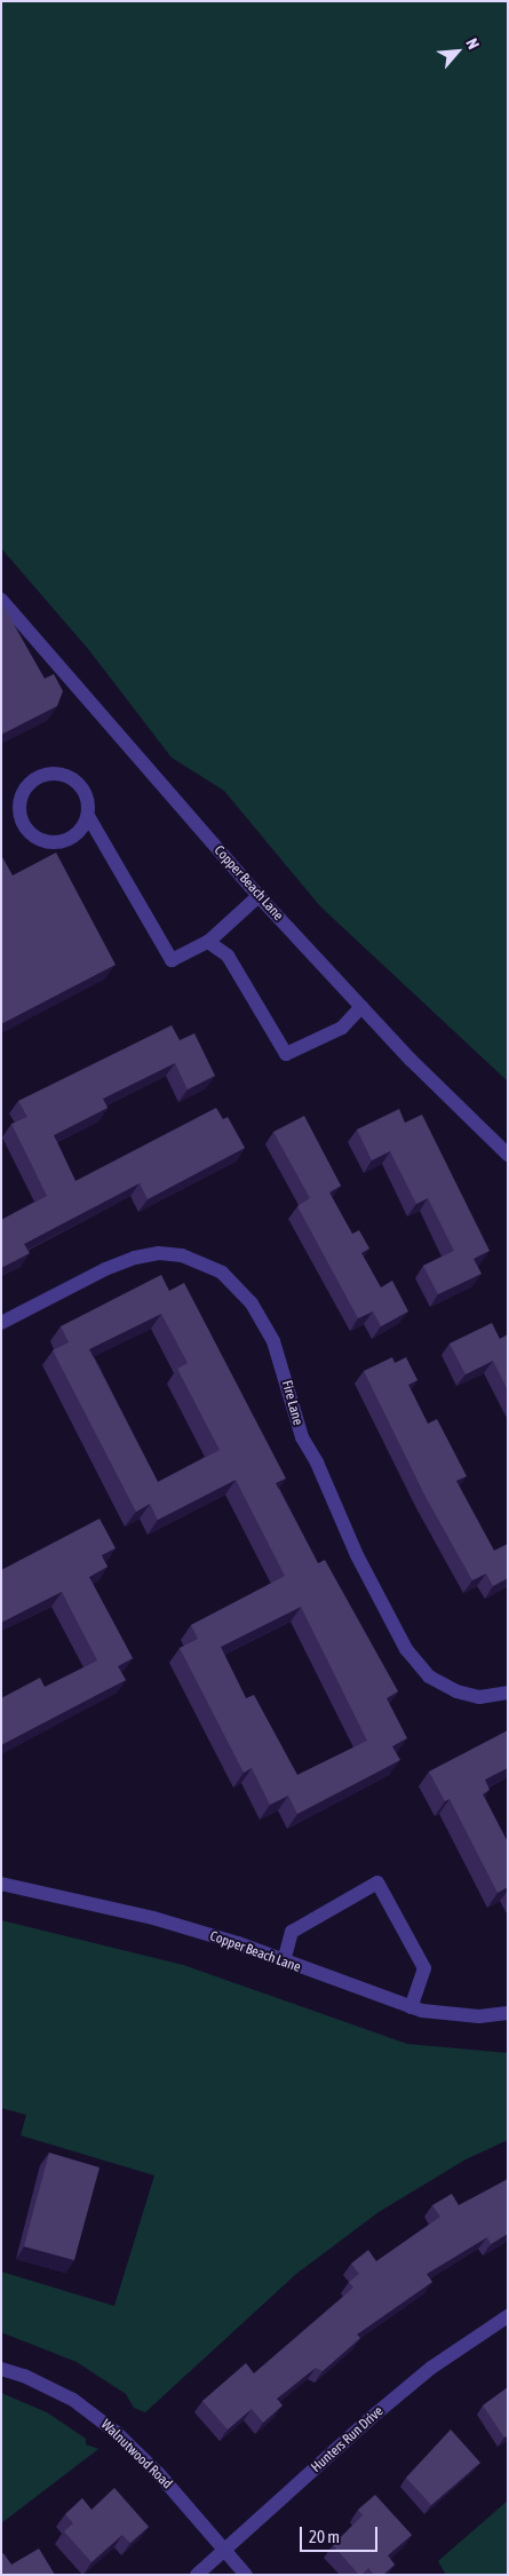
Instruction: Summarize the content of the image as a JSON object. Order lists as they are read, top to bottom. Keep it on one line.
{"streets":{"street":["Copper Beach Lane","Fire Lane","Hunters Run Drive","Walnutwood Road"]},"crossings":[["Hunters Run Drive","Walnutwood Road"]],"scale_bar":"20 m","north":"top right"}
